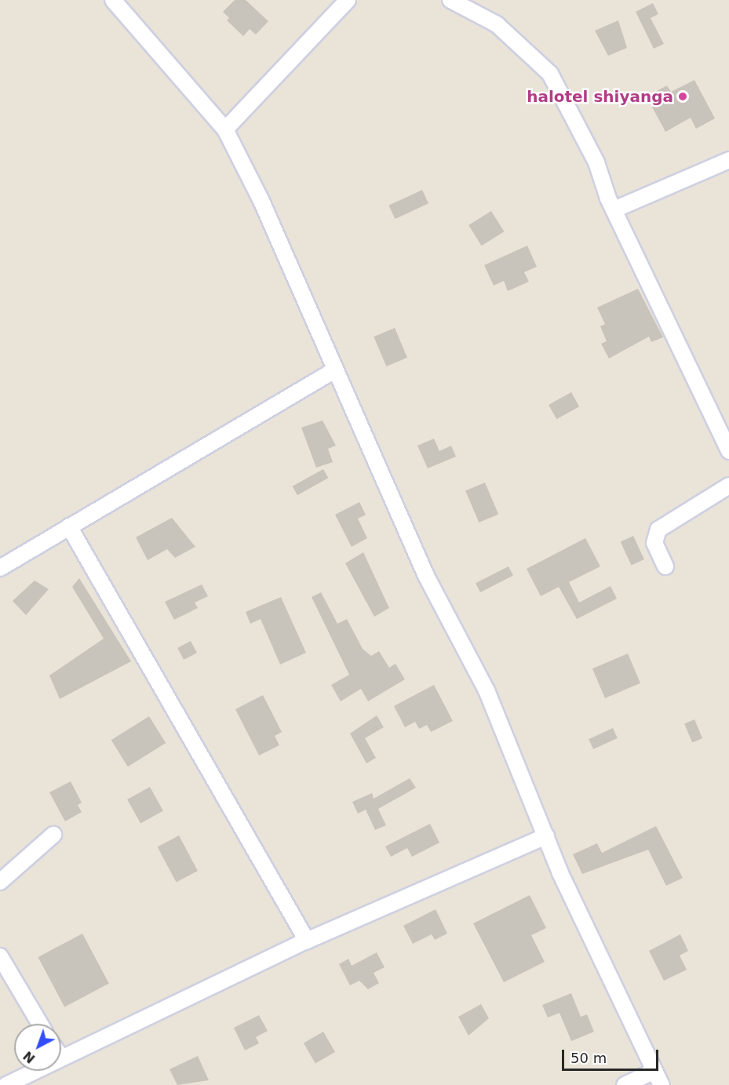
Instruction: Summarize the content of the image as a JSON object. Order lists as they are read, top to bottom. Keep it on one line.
{"places":["halotel shiyanga"],"scale_bar":"50 m","north":"bottom left"}
